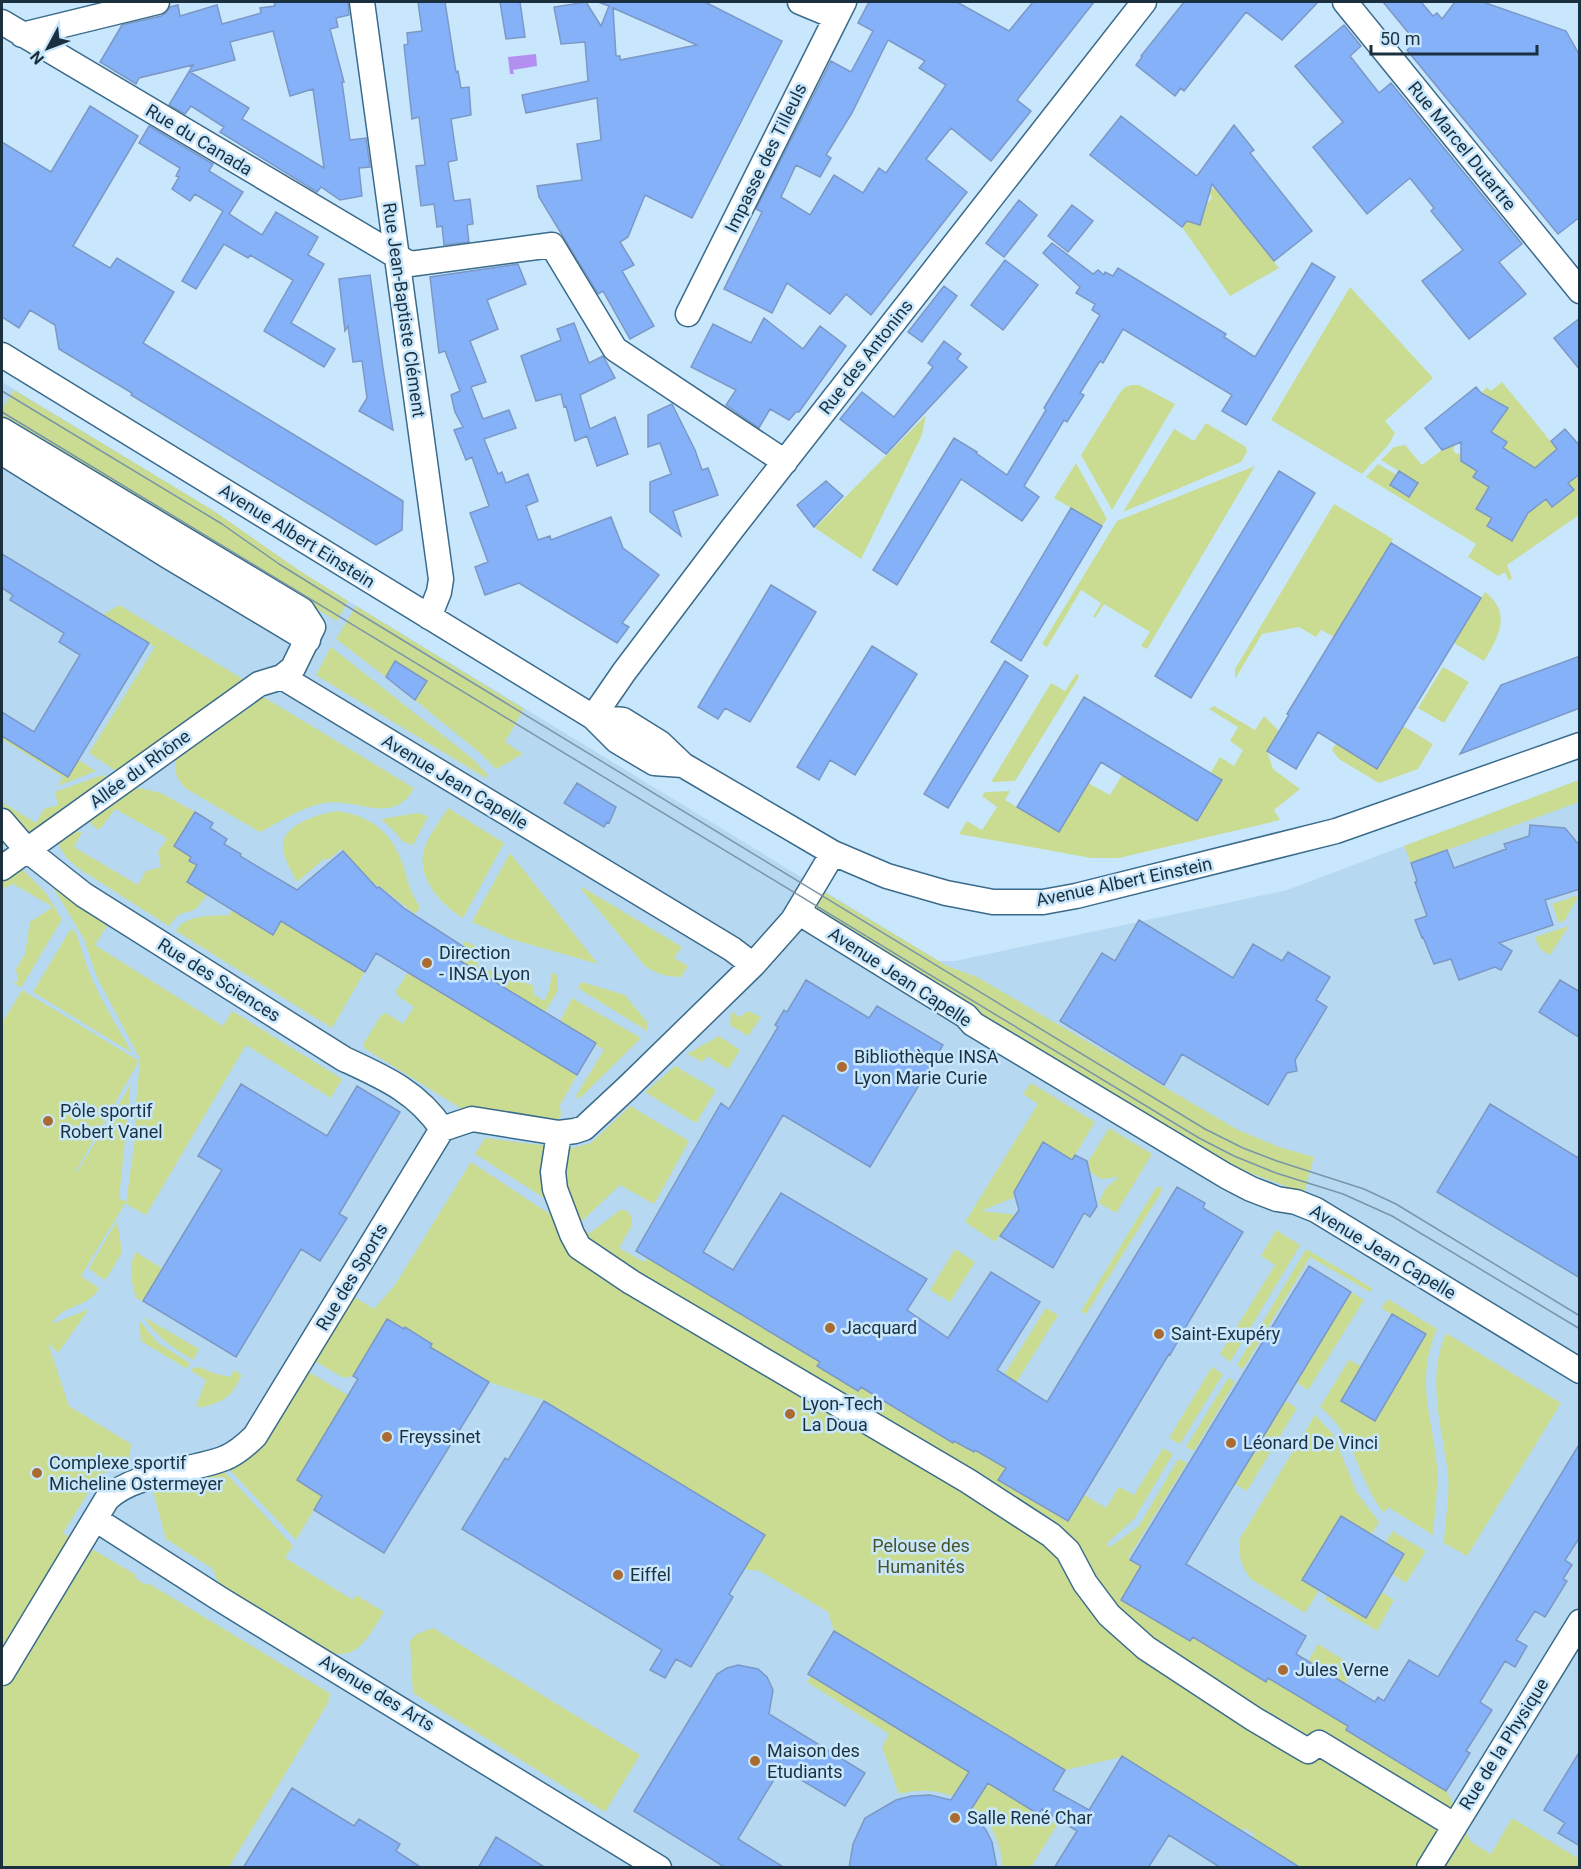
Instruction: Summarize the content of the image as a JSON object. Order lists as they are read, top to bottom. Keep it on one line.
{"streets":{"street":["Rue du Canada","Rue Marcel Dutartre","Impasse des Tilleuls","Rue Jean-Baptiste Clément","Rue des Antonins","Avenue Albert Einstein","Allée du Rhône","Avenue Jean Capelle","Rue des Sciences","Rue des Sports","Avenue des Arts","Rue de la Physique"]},"crossings":[["Rue du Canada","Rue Jean-Baptiste Clément"],["Rue Jean-Baptiste Clément","Avenue Albert Einstein"],["Rue des Antonins","Avenue Albert Einstein"],["Allée du Rhône","Avenue Jean Capelle"],["Allée du Rhône","Rue des Sciences"],["Rue des Sciences","Rue des Sports"],["Rue des Sports","Avenue des Arts"]],"parks":["Pelouse des Humanités"],"places":["Direction - INSA Lyon","Bibliothèque INSA Lyon Marie Curie","Pôle sportif Robert Vanel","Jacquard","Saint-Exupéry","Lyon-Tech La Doua","Freyssinet","Léonard De Vinci","Complexe sportif Micheline Ostermeyer","Eiffel","Jules Verne","Maison des Etudiants","Salle René Char"],"scale_bar":"50 m","north":"bottom left"}
